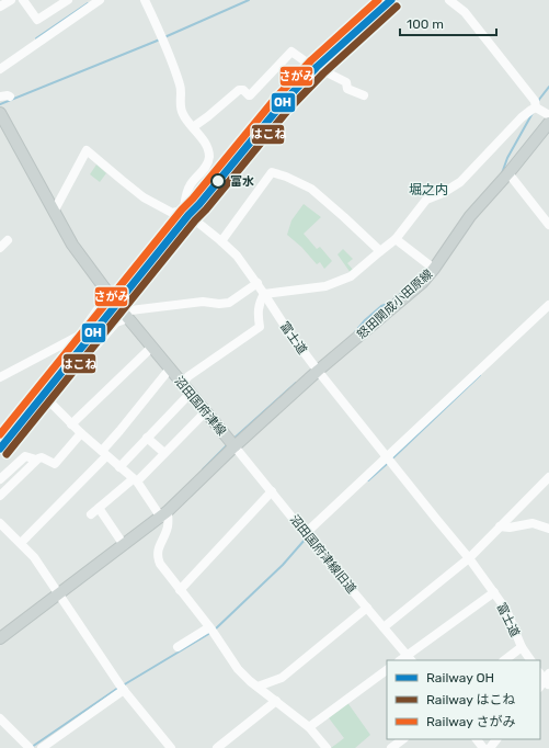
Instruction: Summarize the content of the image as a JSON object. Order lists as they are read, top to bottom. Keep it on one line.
{"streets":{"main road":["怒田開成小田原線","沼田国府津線"],"street":["富士道","沼田国府津線旧道"]},"crossings":[["怒田開成小田原線","富士道"],["怒田開成小田原線","沼田国府津線"],["怒田開成小田原線","沼田国府津線旧道"],["沼田国府津線","沼田国府津線旧道"]],"districts":["堀之内"],"places":["富水"],"lines":["rail line OH","rail line さがみ","rail line はこね"],"legend":["Railway OH","Railway はこね","Railway さがみ"],"scale_bar":"100 m"}
